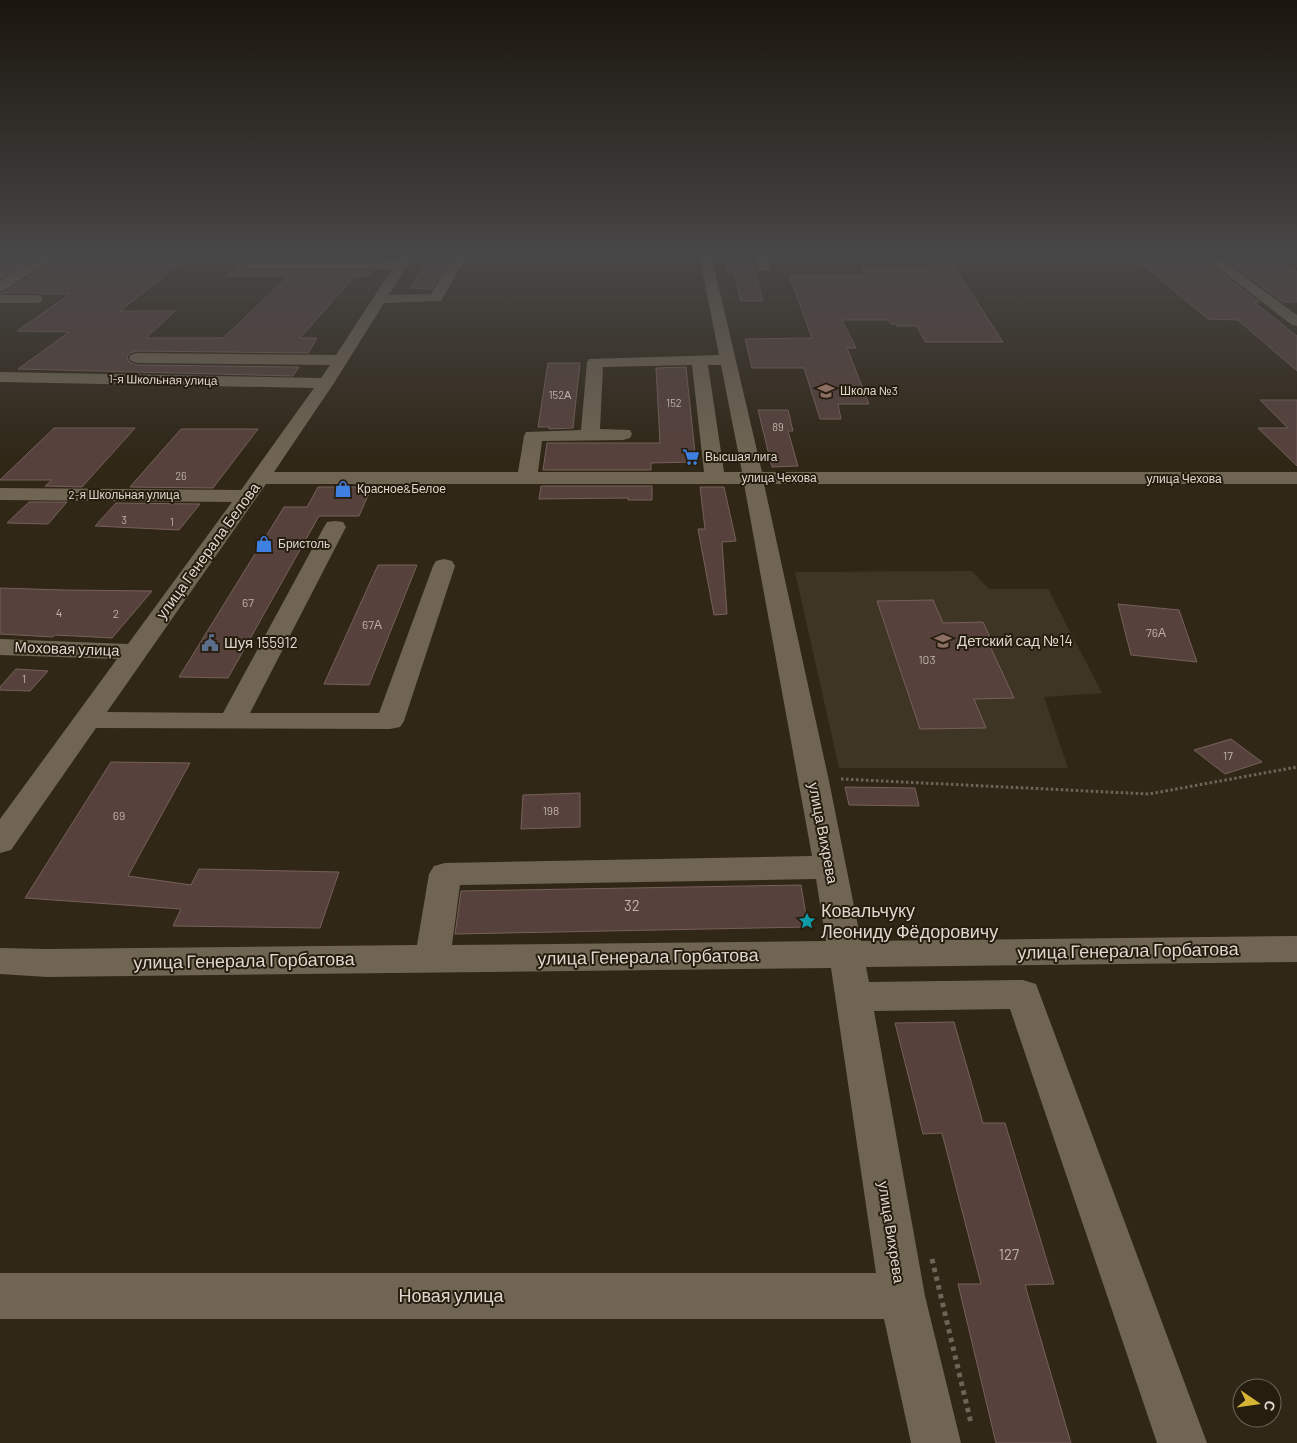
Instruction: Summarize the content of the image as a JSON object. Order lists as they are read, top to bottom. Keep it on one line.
{"streets":{"street":["1-я Школьная улица","улица Чехова","2-я Школьная улица","улица Генерала Белова","Моховая улица","улица Вихрева","улица Генерала Горбатова","Новая улица"]},"crossings":[["1-я Школьная улица","улица Генерала Белова"],["улица Чехова","2-я Школьная улица"],["улица Чехова","улица Генерала Белова"],["улица Чехова","улица Вихрева"],["2-я Школьная улица","улица Генерала Белова"],["улица Генерала Белова","Моховая улица"],["улица Вихрева","улица Генерала Горбатова"],["улица Вихрева","Новая улица"]],"places":{"school or university":["Школа №3","Детский сад №14"],"supermarket":["Высшая лига"],"shop":["Красное&Белое","Бристоль"],"public building":["Шуя 155912"],"place":["Ковальчуку Леониду Фёдоровичу"]},"house_numbers":["152А","152","89","26","3","1","67","4","2","67А","76А","103","1","17","198","69","32","127"],"north":"right"}
